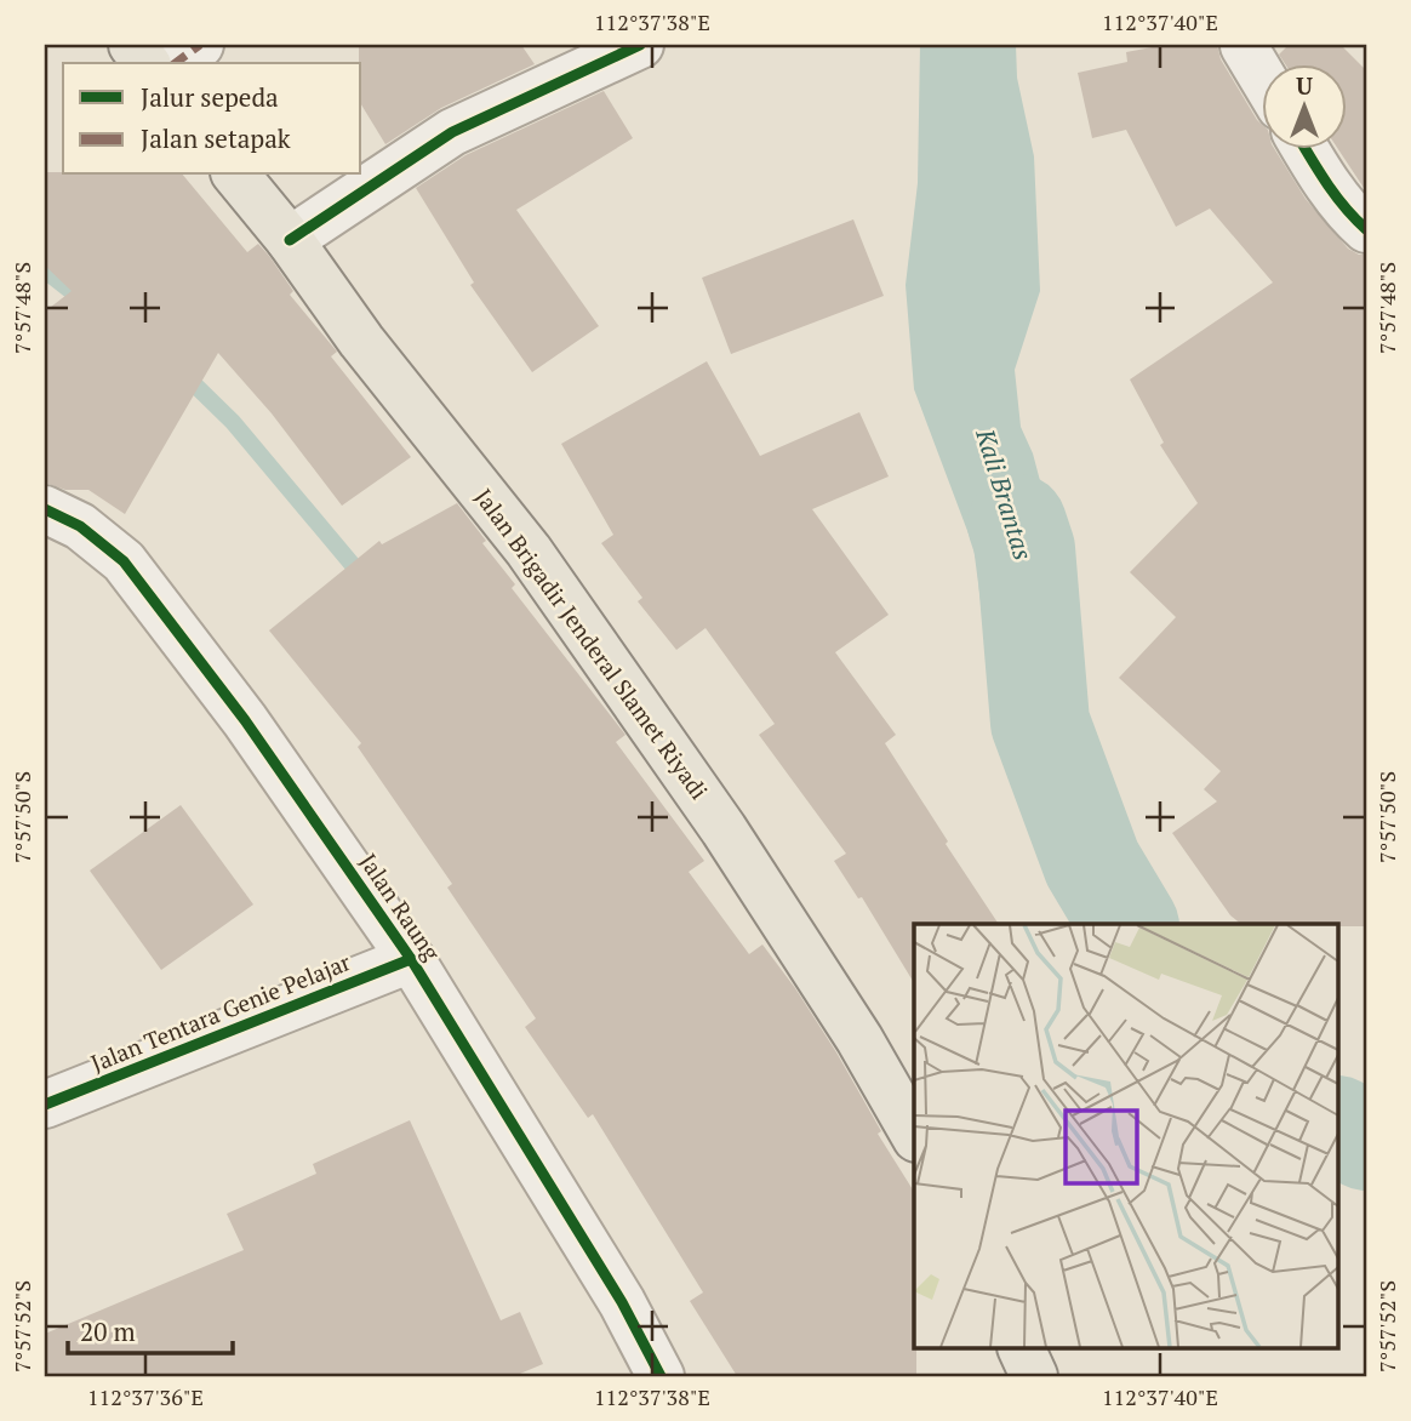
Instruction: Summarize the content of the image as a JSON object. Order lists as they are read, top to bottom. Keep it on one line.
{"streets":{"main road":["Jalan Brigadir Jenderal Slamet Riyadi"],"street":["Jalan Raung","Jalan Tentara Genie Pelajar"]},"crossings":[["Jalan Raung","Jalan Tentara Genie Pelajar"]],"water":["Kali Brantas"],"legend":["Jalur sepeda","Jalan setapak"],"scale_bar":"20 m","north":"top","coordinates":["112°37'38\"E","112°37'40\"E","7°57'48\"S","7°57'50\"S","7°57'52\"S","112°37'36\"E"]}
